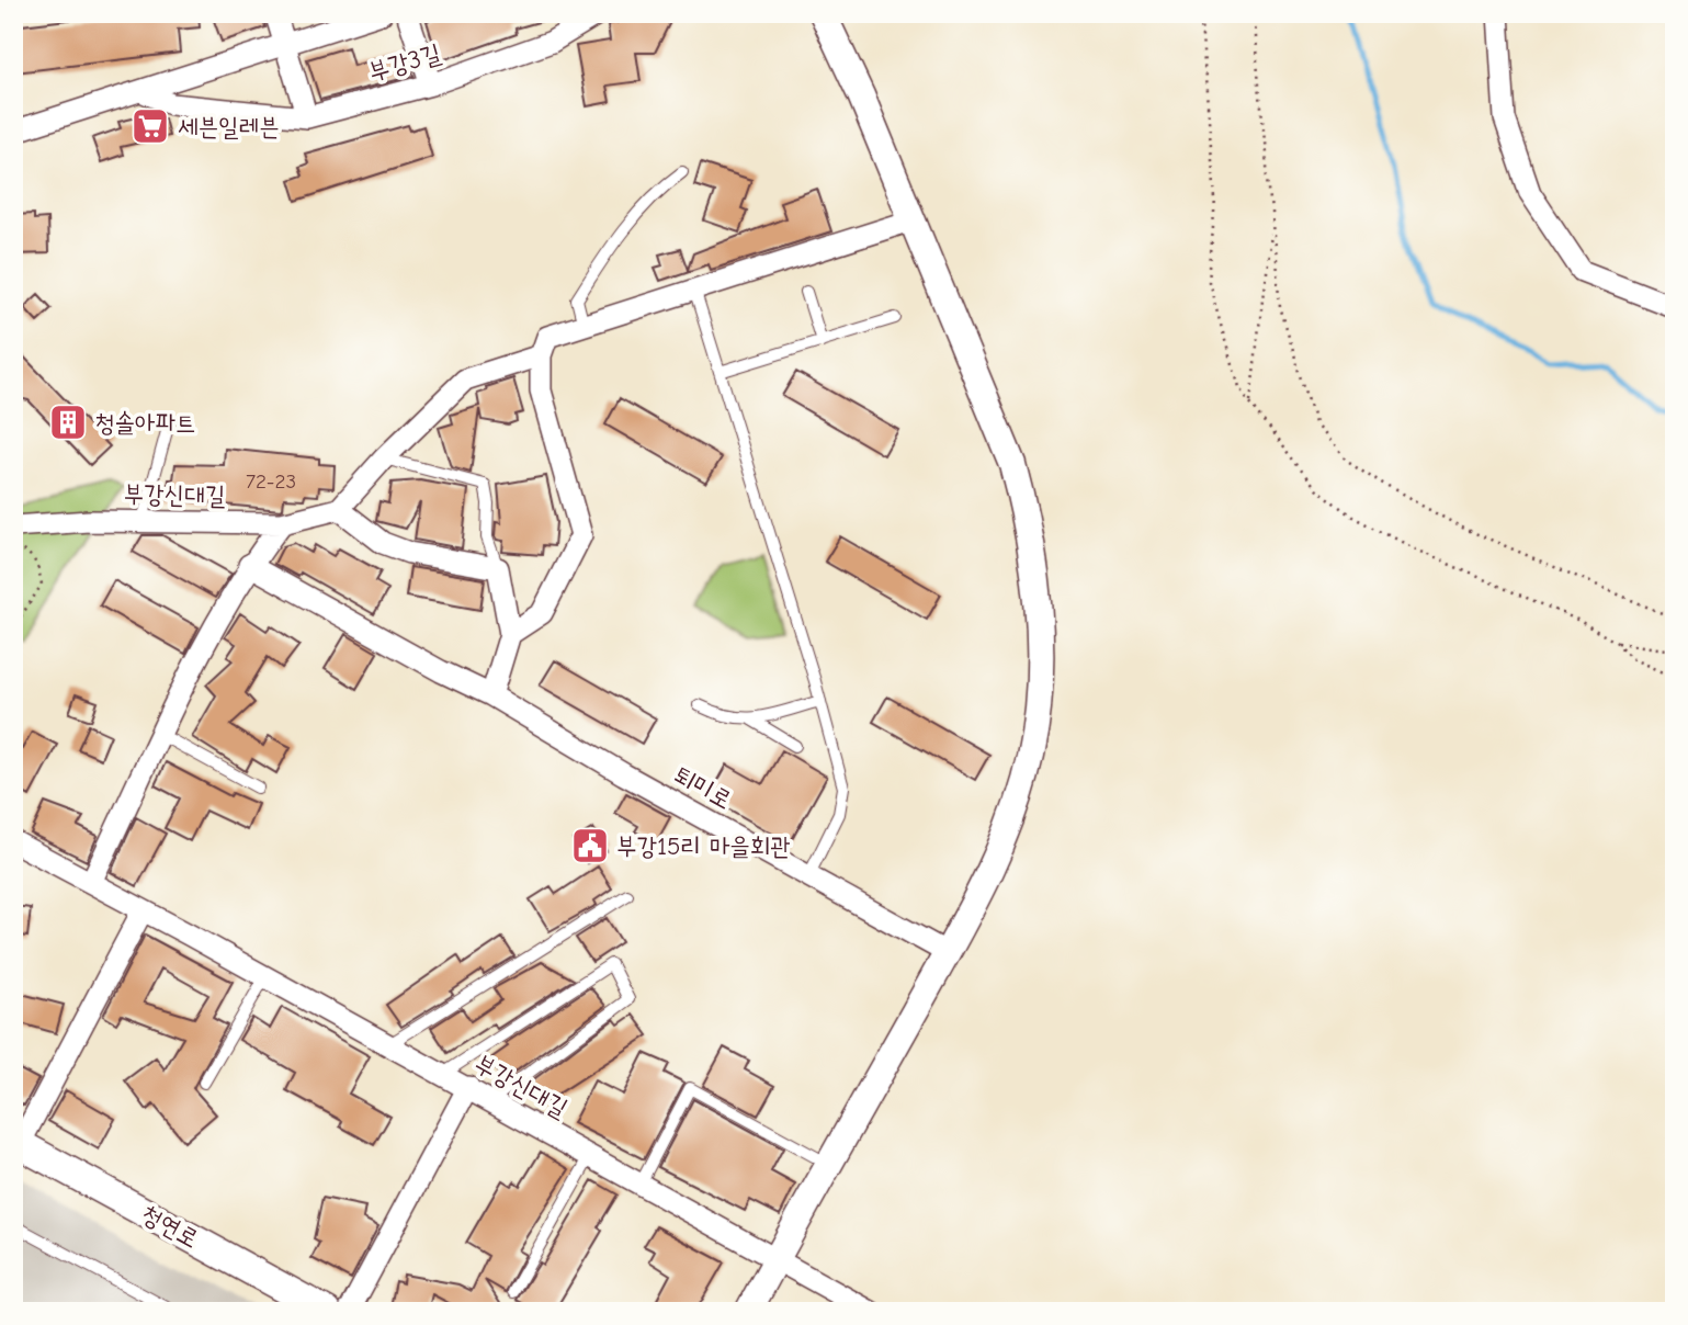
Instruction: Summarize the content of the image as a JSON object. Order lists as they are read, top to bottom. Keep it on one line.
{"streets":{"main road":["청연로"],"street":["부강3길","부강신대길","퇴미로"]},"places":{"supermarket":["세븐일레븐"],"building":["청솔아파트"],"public building":["부강15리 마을회관"]},"house_numbers":["72-23"]}
